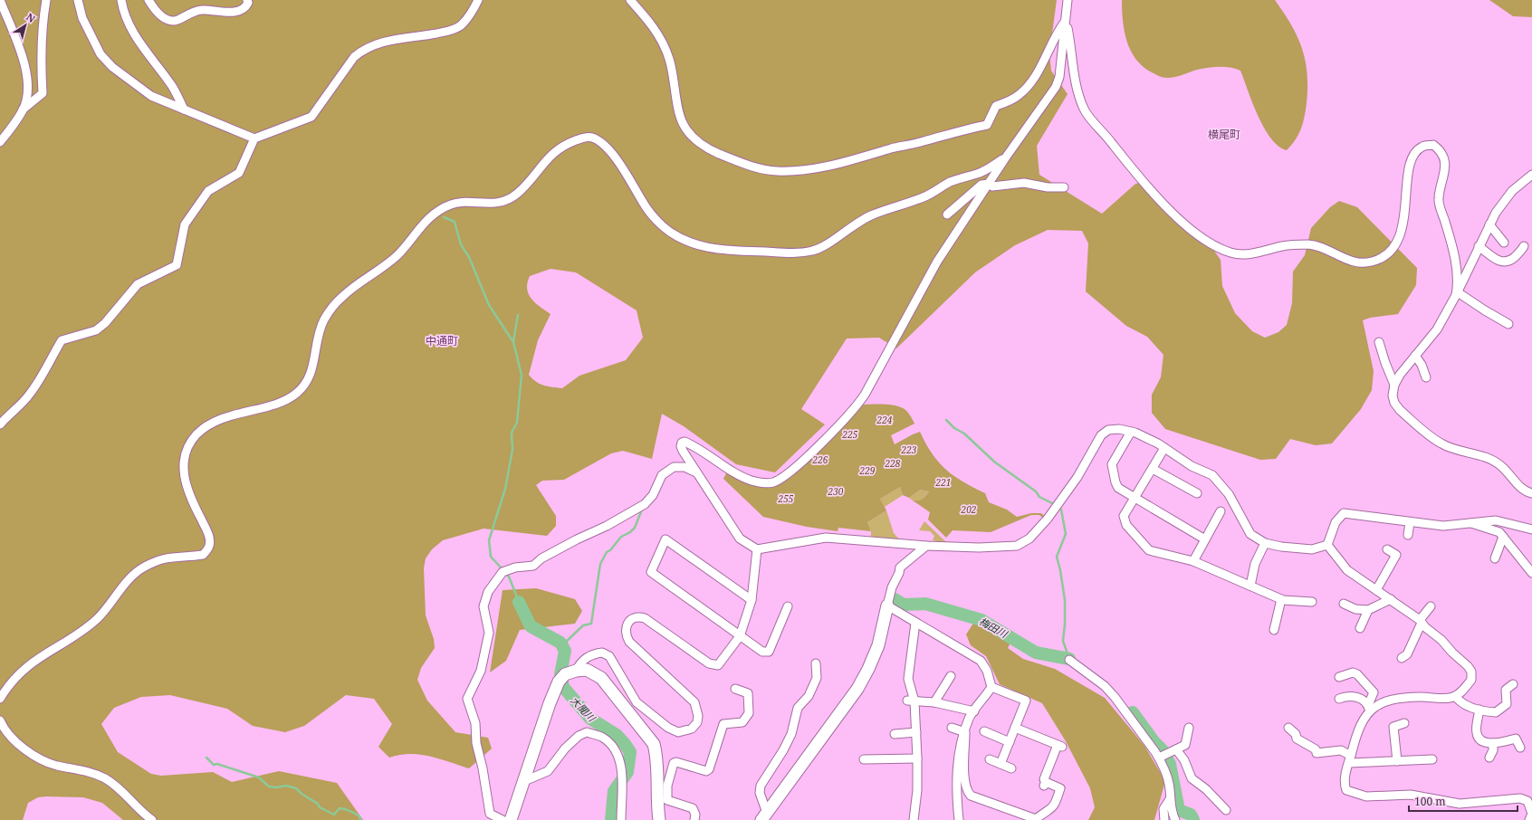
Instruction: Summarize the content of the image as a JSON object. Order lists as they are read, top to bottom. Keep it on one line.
{"districts":["横尾町","中通町"],"water":["梅田川","大聞川"],"parks":["224","225","223","226","228","229","221","230","255","202"],"scale_bar":"100 m","north":"top right"}
